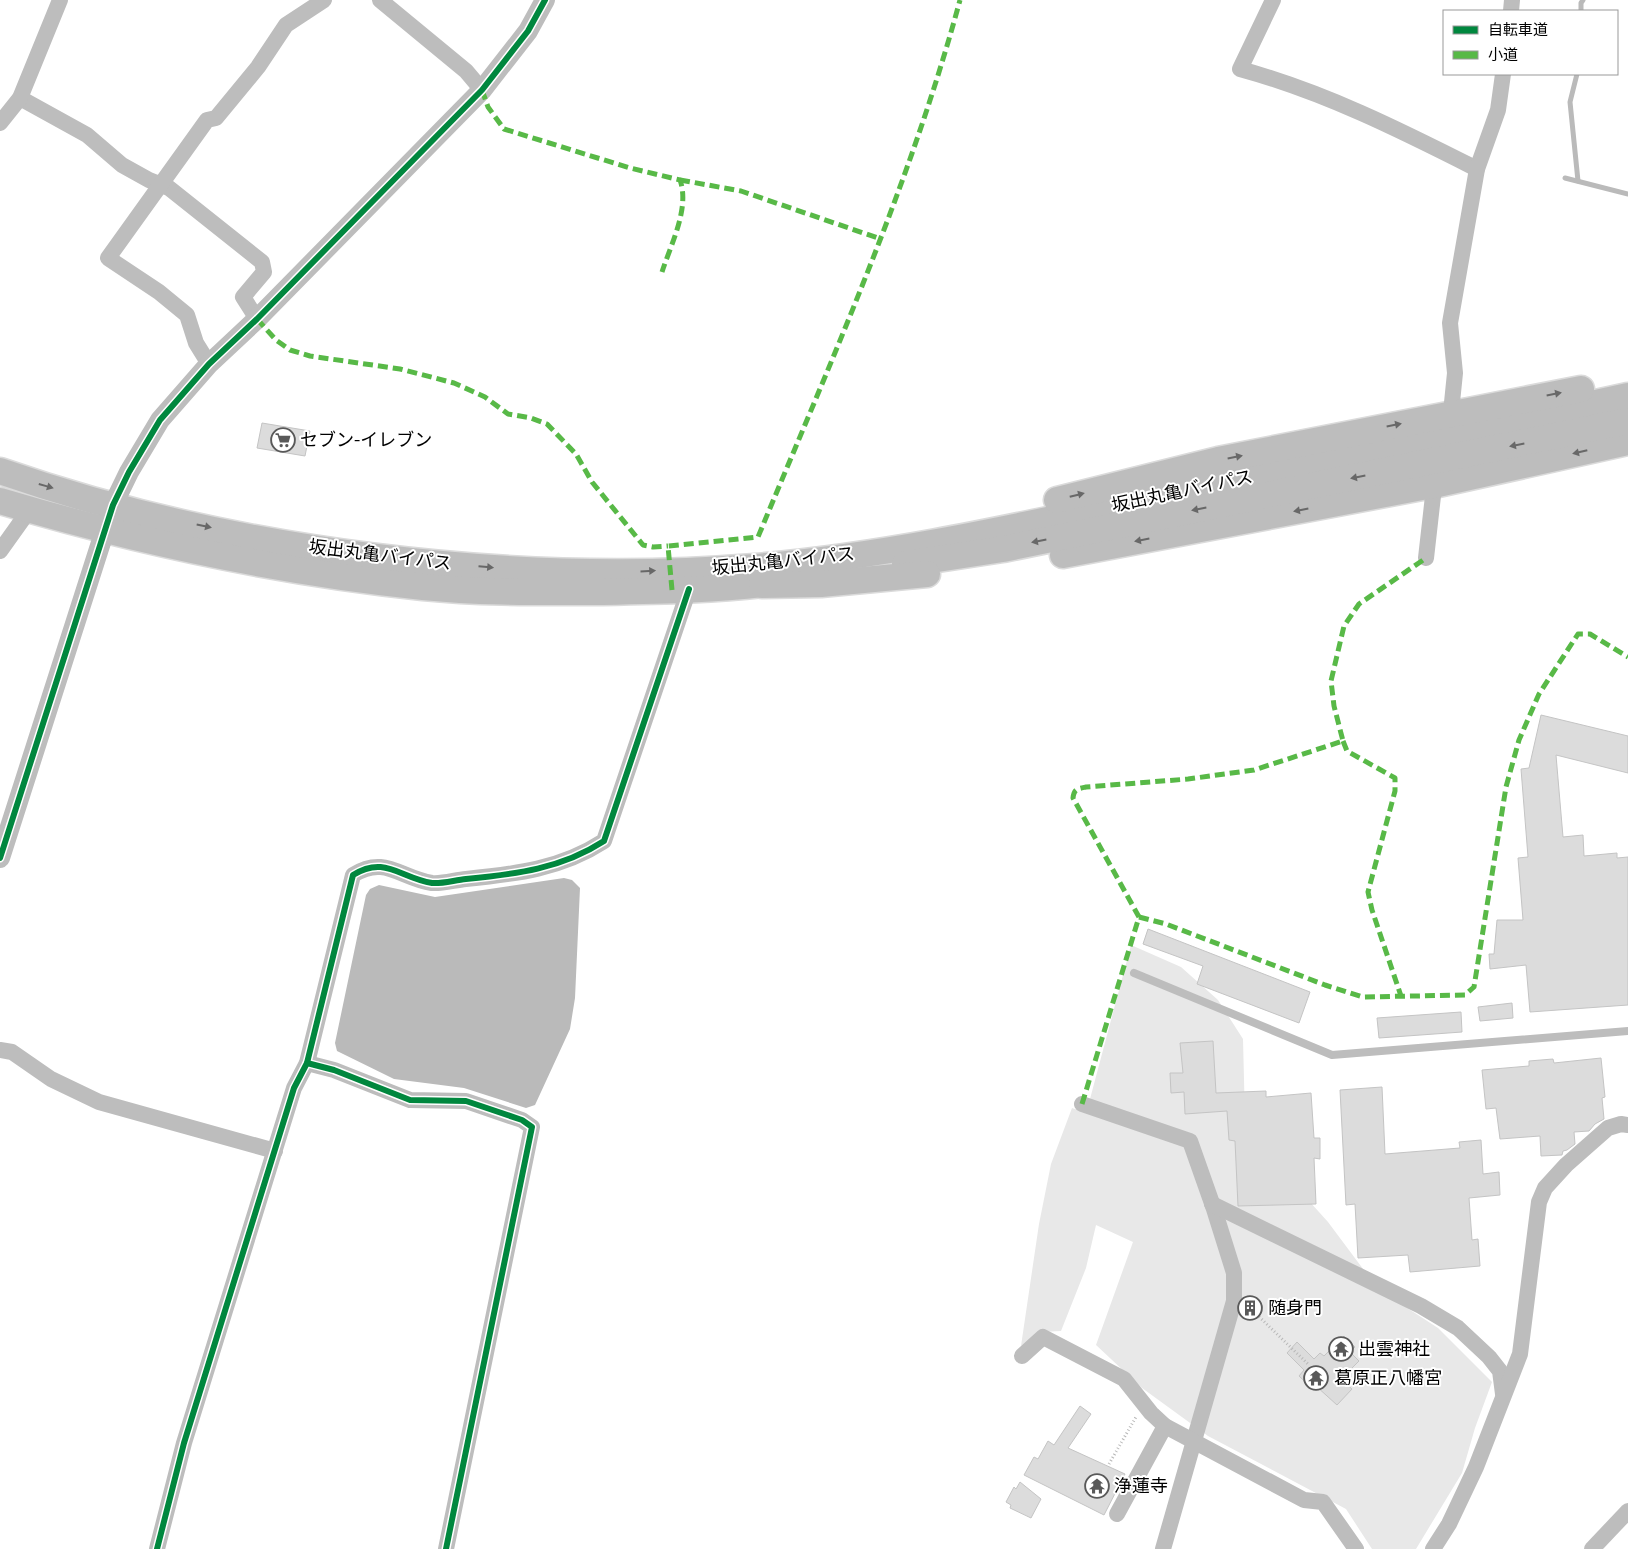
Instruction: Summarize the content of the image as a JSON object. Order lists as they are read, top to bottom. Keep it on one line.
{"streets":{"highway":["坂出丸亀バイパス"]},"places":{"supermarket":["セブン-イレブン"],"building":["随身門"],"temple":["出雲神社","葛原正八幡宮","浄蓮寺"]},"legend":["自転車道","小道"]}
